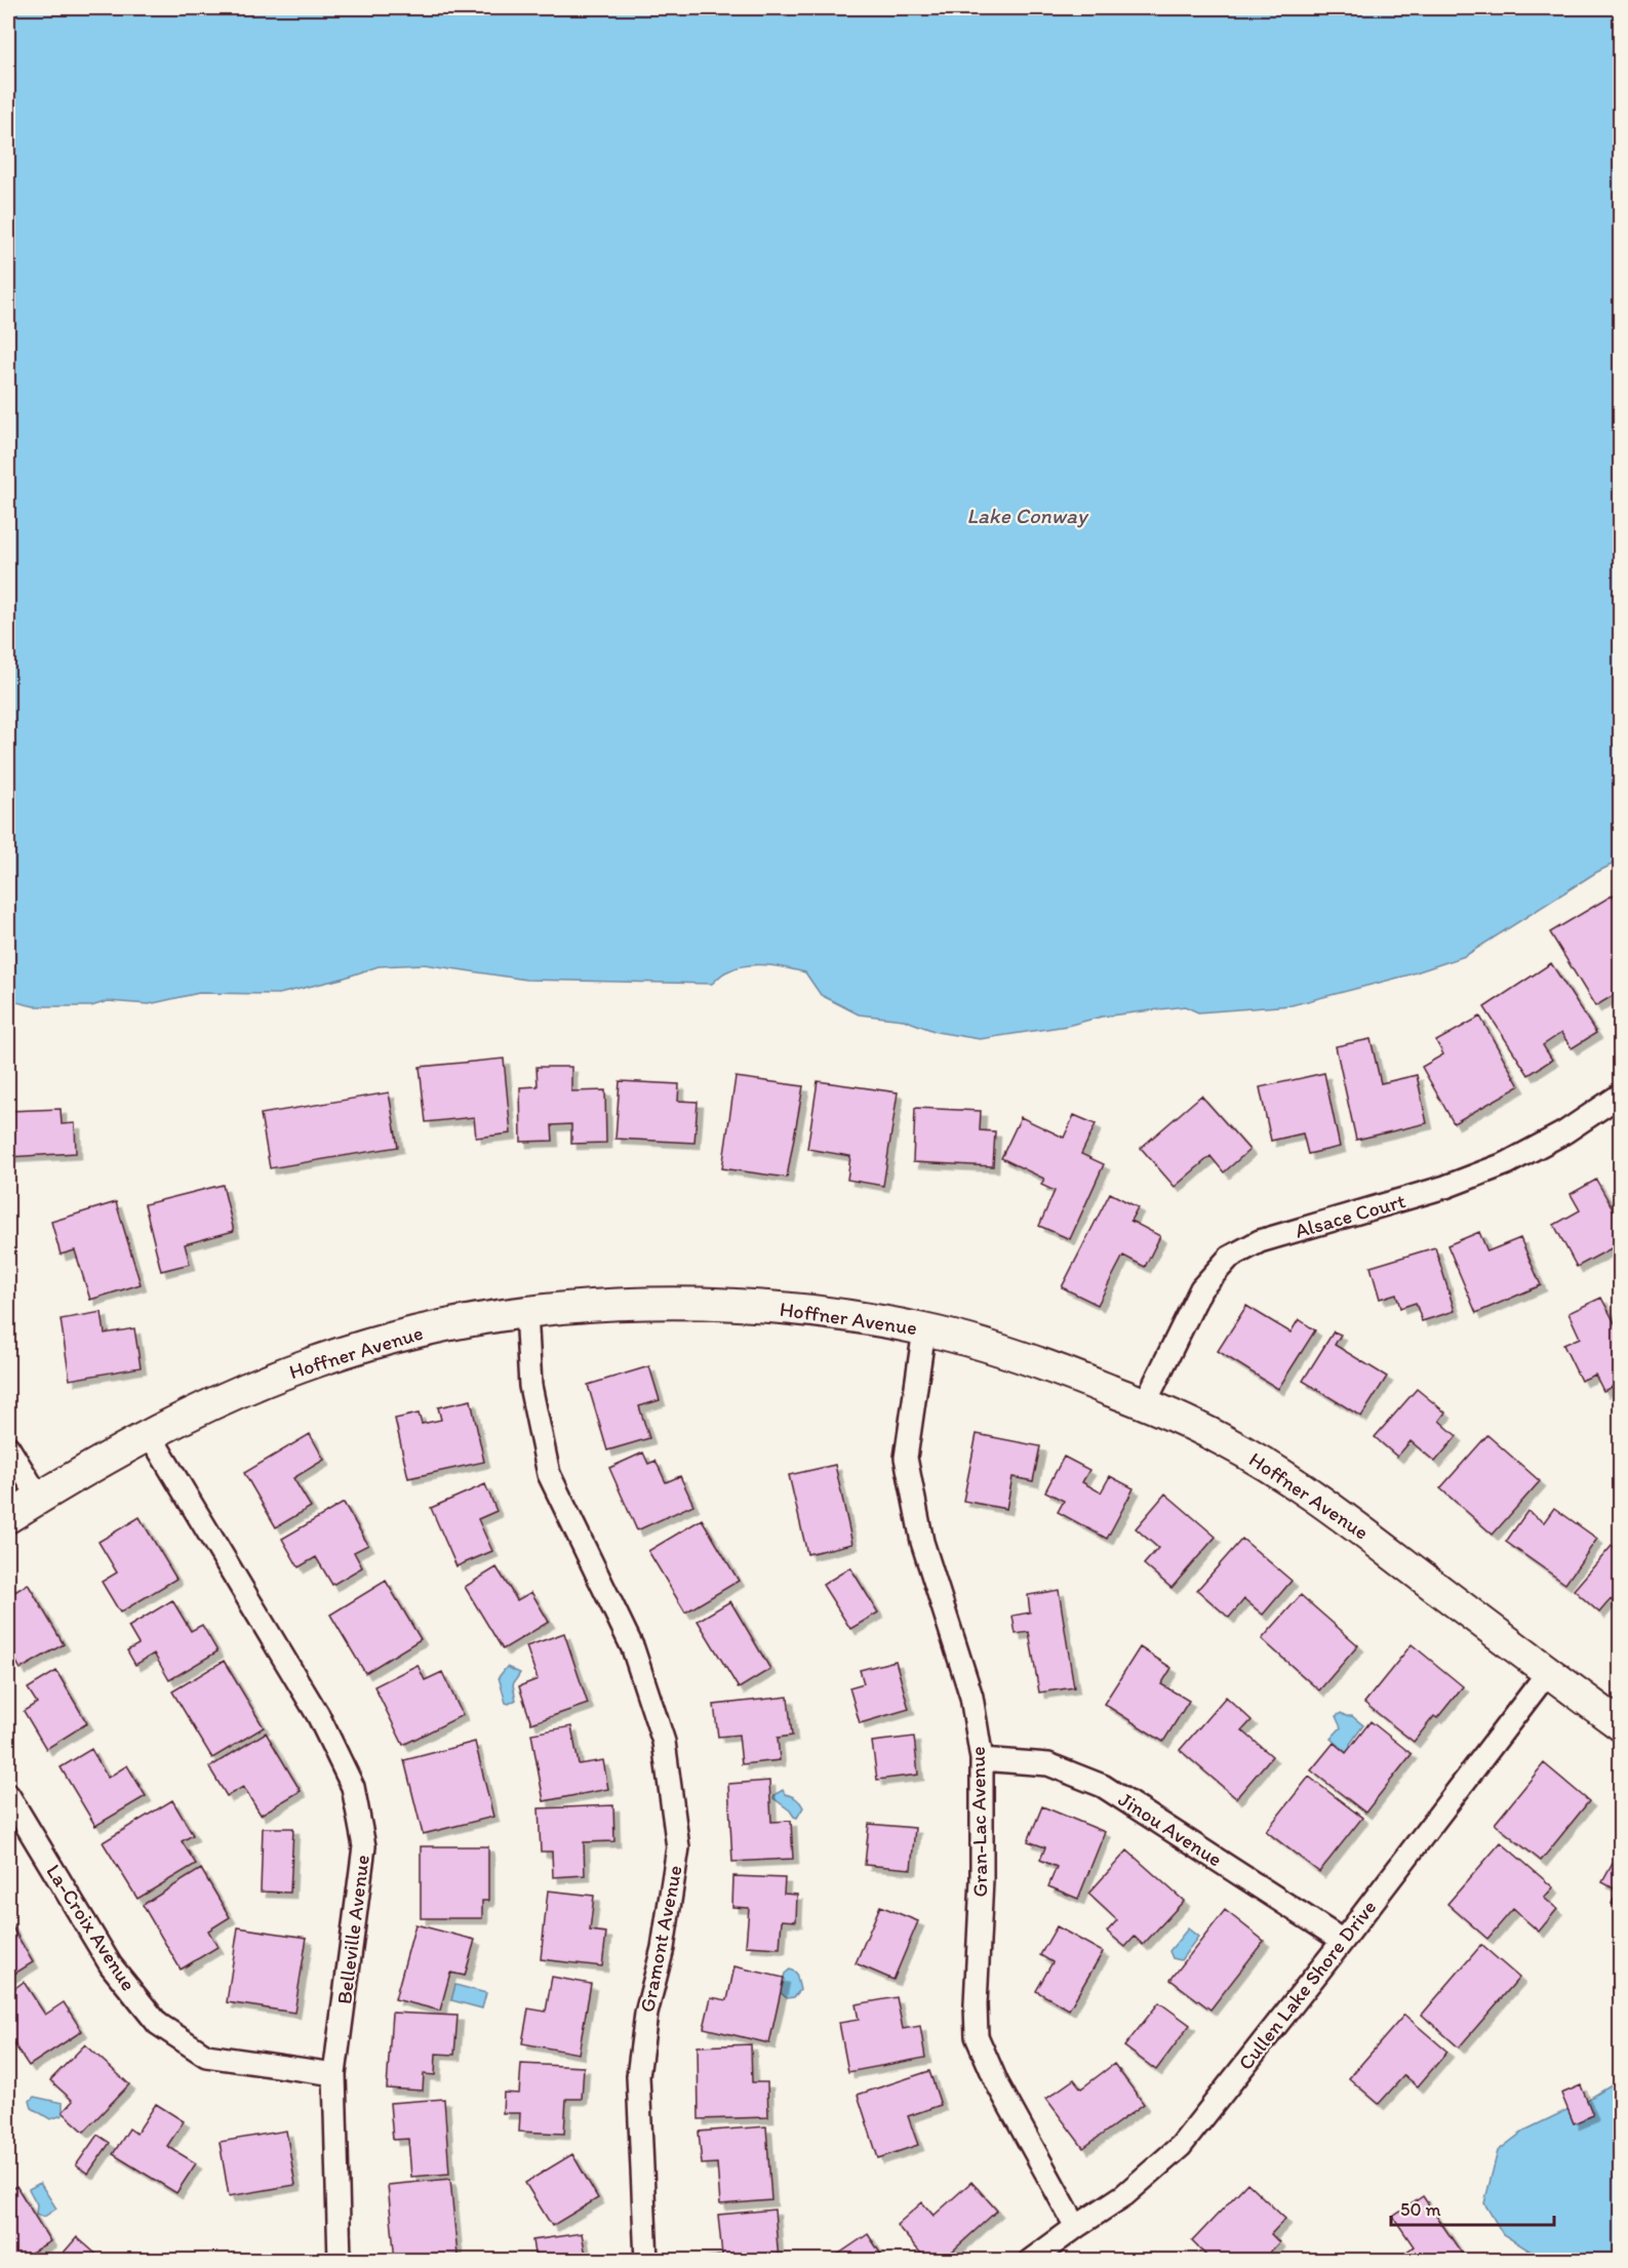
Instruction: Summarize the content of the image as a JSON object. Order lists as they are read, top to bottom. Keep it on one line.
{"streets":{"main road":["Hoffner Avenue"],"street":["Alsace Court","Gran-Lac Avenue","Jinou Avenue","La-Croix Avenue","Belleville Avenue","Gramont Avenue","Cullen Lake Shore Drive"]},"crossings":[["Alsace Court","Hoffner Avenue"],["Hoffner Avenue","Gran-Lac Avenue"],["Hoffner Avenue","Belleville Avenue"],["Hoffner Avenue","Gramont Avenue"],["Hoffner Avenue","Cullen Lake Shore Drive"],["Gran-Lac Avenue","Jinou Avenue"],["Gran-Lac Avenue","Cullen Lake Shore Drive"],["Jinou Avenue","Cullen Lake Shore Drive"],["La-Croix Avenue","Belleville Avenue"]],"water":["Lake Conway"],"scale_bar":"50 m"}
